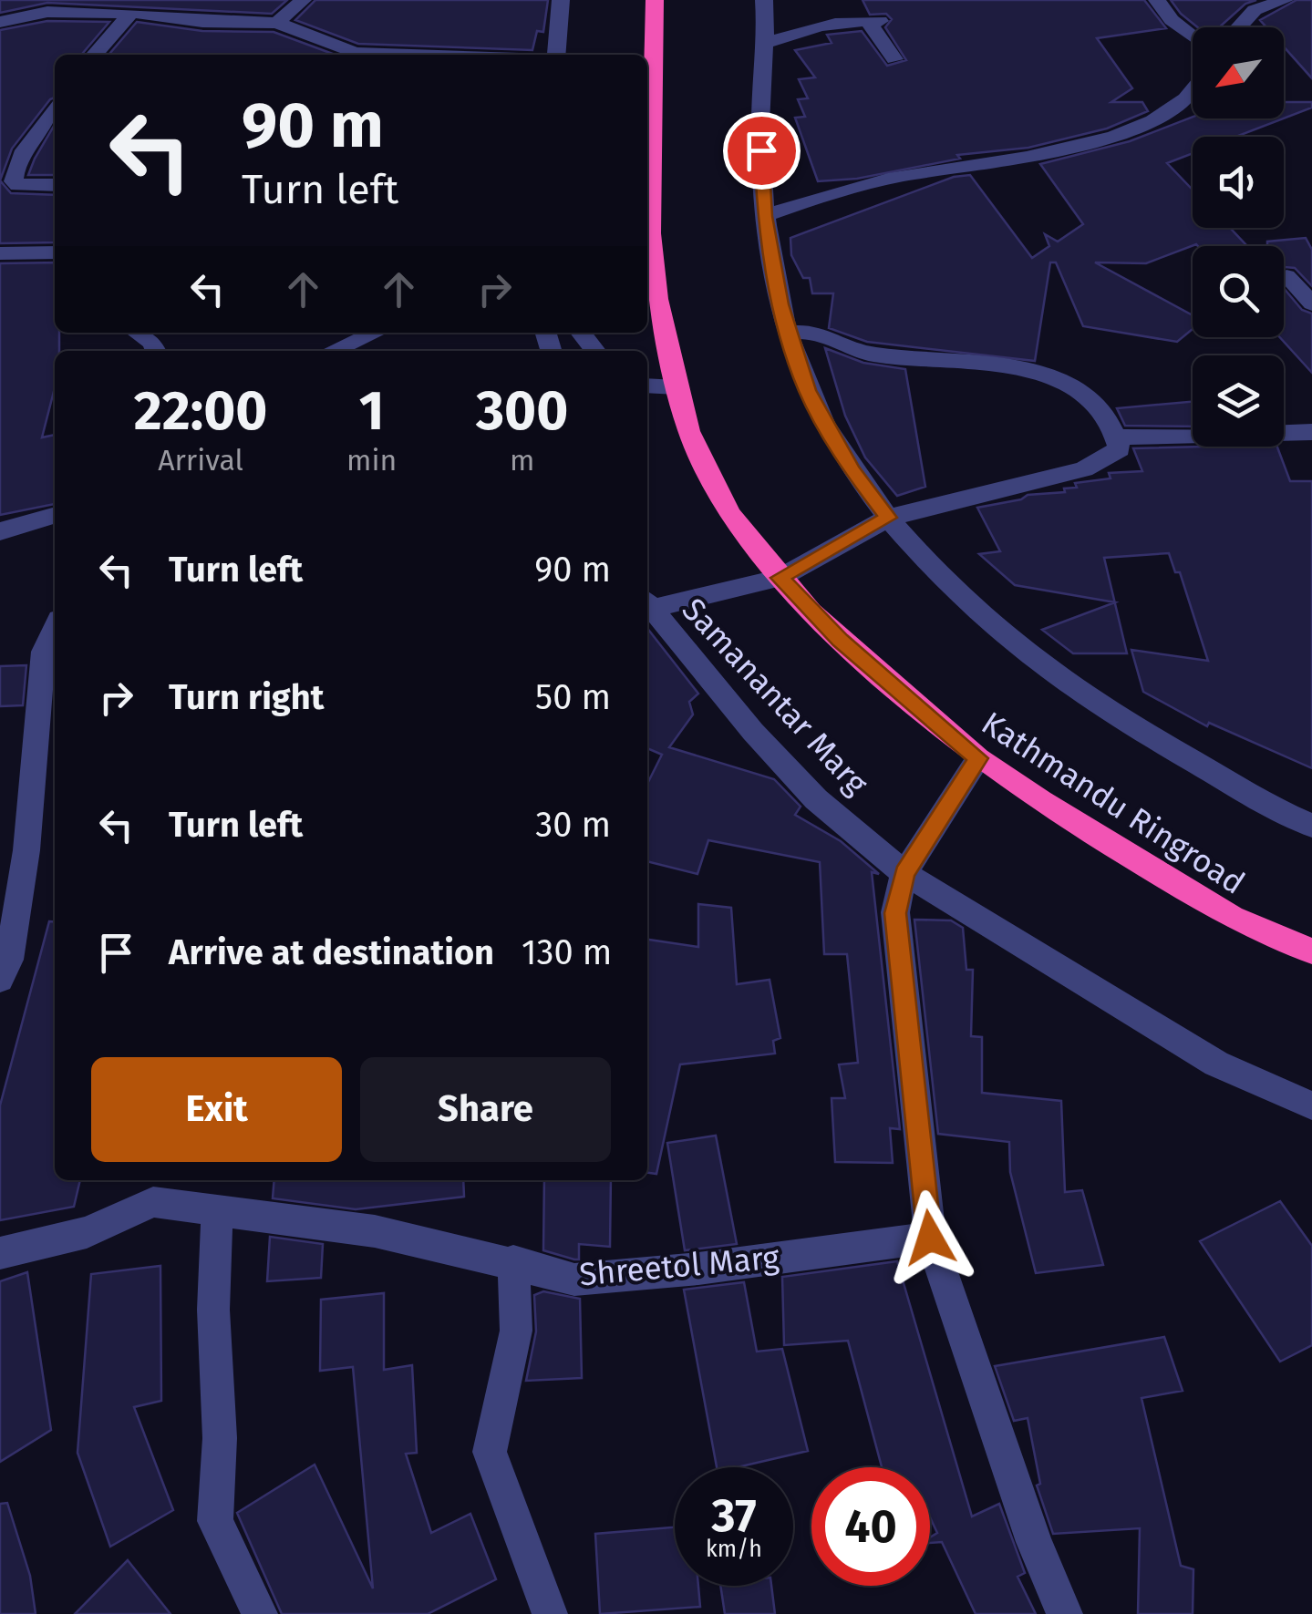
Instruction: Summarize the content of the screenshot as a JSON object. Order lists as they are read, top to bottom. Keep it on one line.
{"streets":{"highway":["Kathmandu Ringroad"],"street":["Samanantar Marg","Shreetol Marg"]},"north":"bottom left","page":{"turn":["90 m","Turn left"],"eta":["22:00","Arrival","1","min","300","m"],"list":[{"name":"Turn left","value":"90 m"},{"name":"Turn right","value":"50 m"},{"name":"Turn left","value":"30 m"},{"name":"Arrive at destination","value":"130 m"}],"buttons":["Exit","Share"],"speed":"37 km/h","limit":"40"}}
